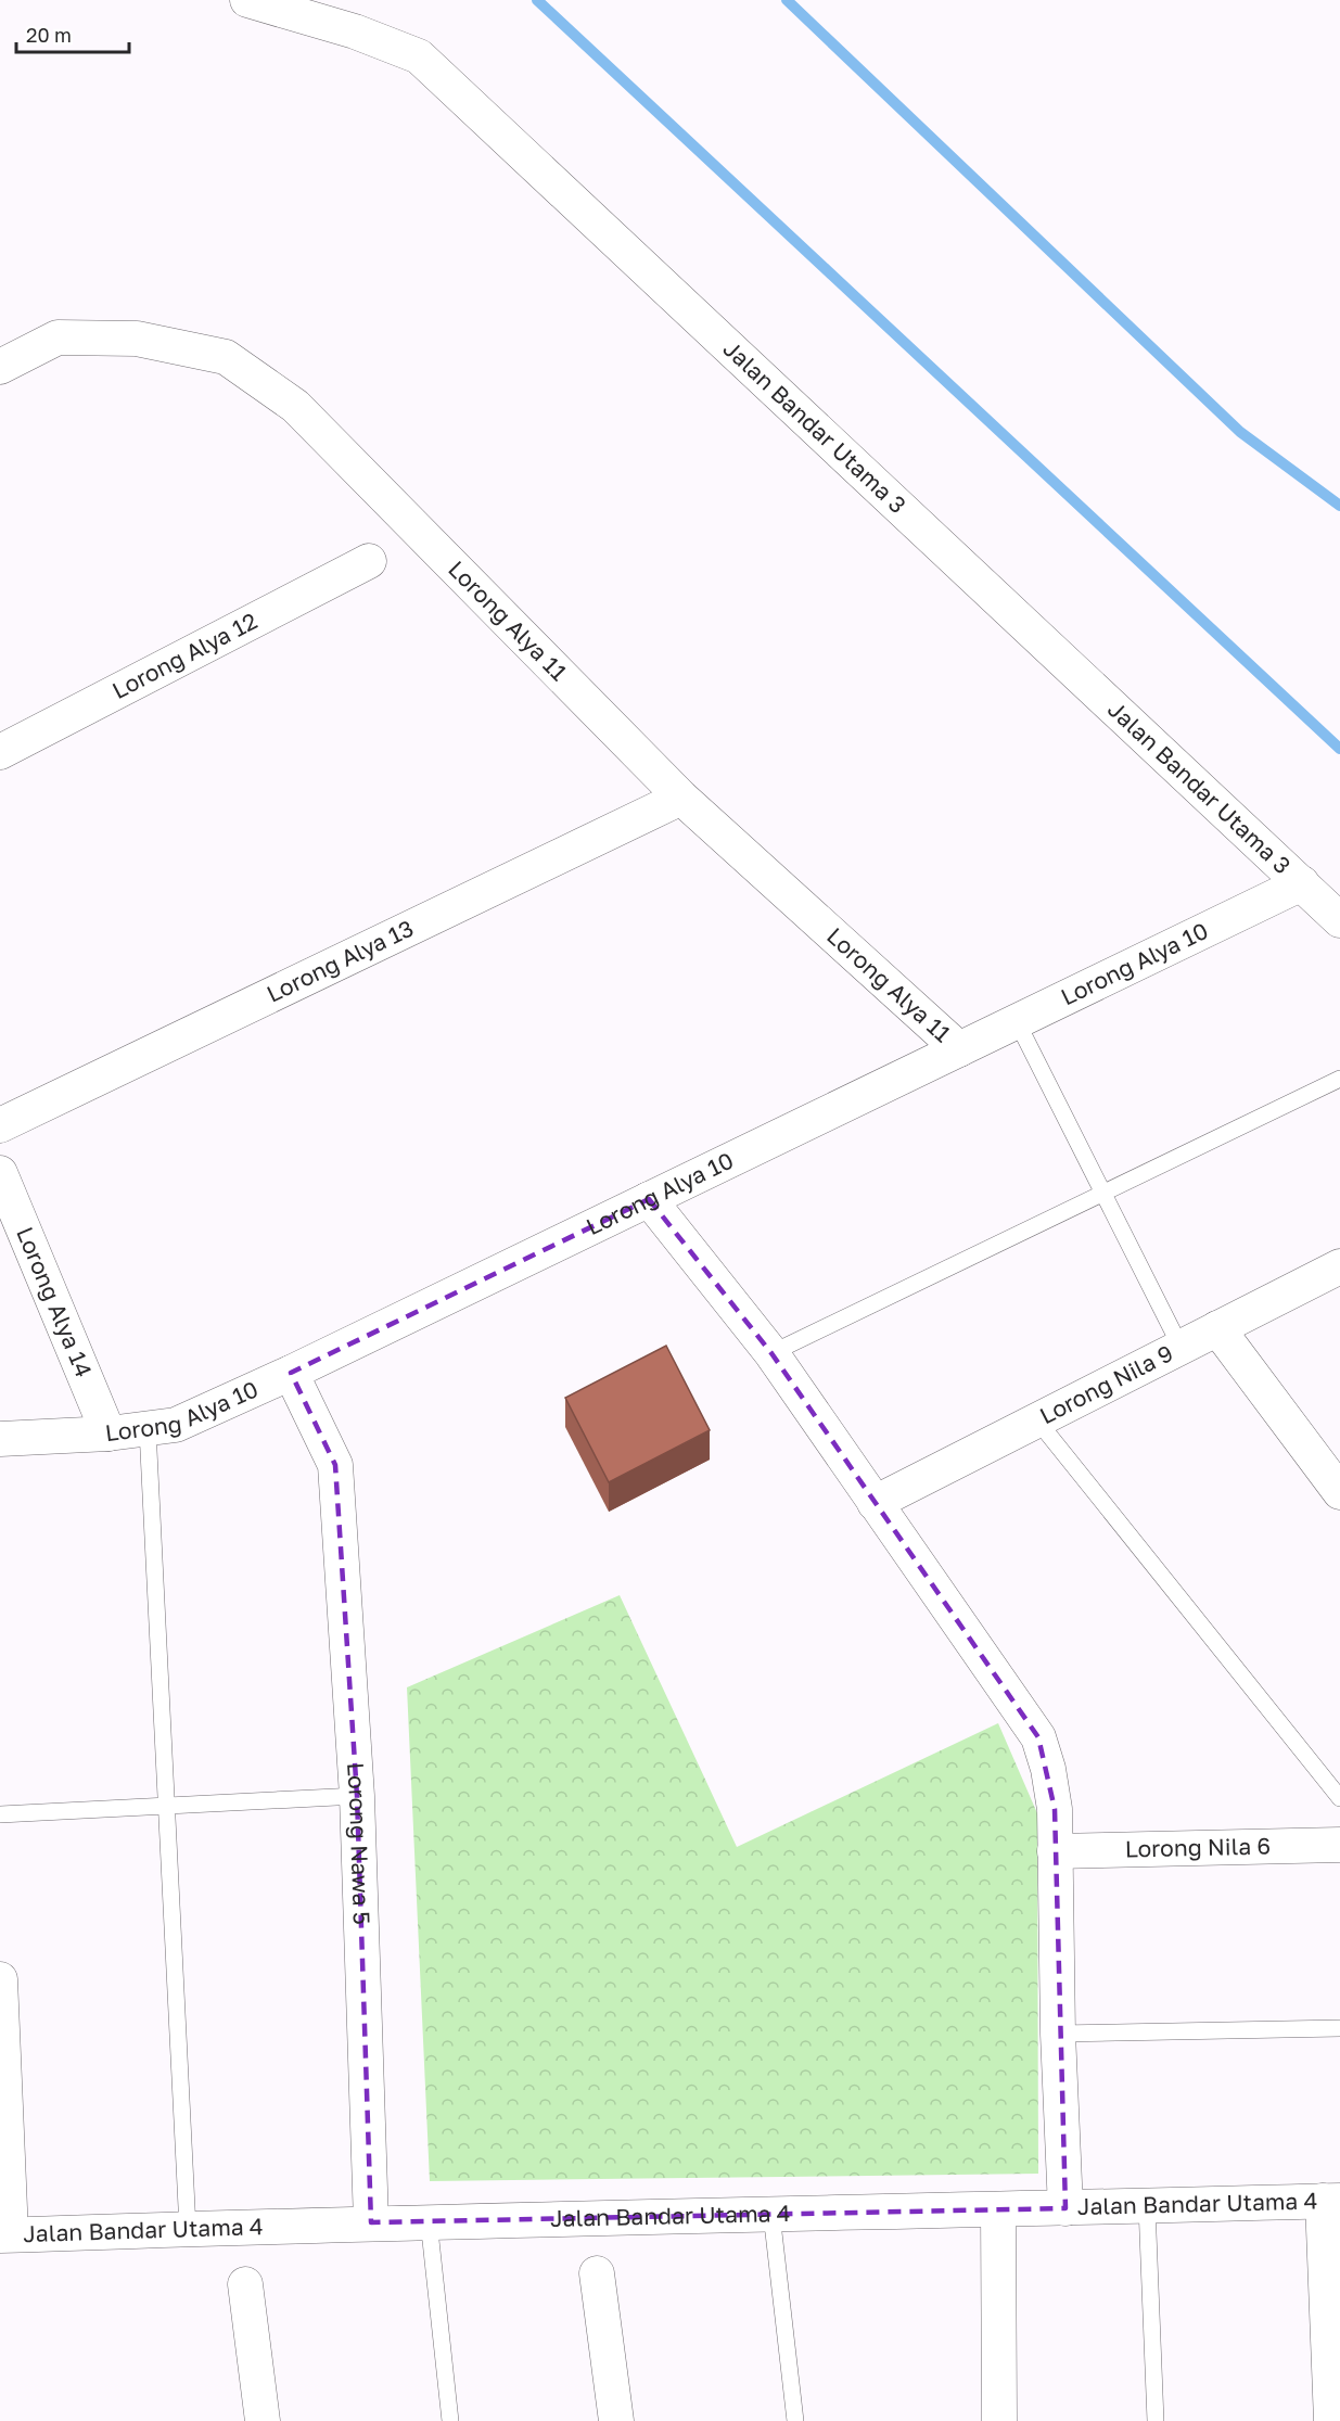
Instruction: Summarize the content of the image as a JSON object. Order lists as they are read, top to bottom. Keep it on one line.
{"streets":{"street":["Jalan Bandar Utama 3","Lorong Alya 11","Lorong Alya 12","Lorong Alya 13","Lorong Alya 10","Lorong Alya 14","Lorong Nila 9","Lorong Nawa 5","Lorong Nila 6","Jalan Bandar Utama 4"]},"crossings":[["Jalan Bandar Utama 3","Lorong Alya 10"],["Lorong Alya 11","Lorong Alya 13"],["Lorong Alya 11","Lorong Alya 10"],["Lorong Alya 10","Lorong Alya 14"],["Lorong Alya 10","Lorong Nawa 5"],["Lorong Nawa 5","Jalan Bandar Utama 4"]],"scale_bar":"20 m"}
